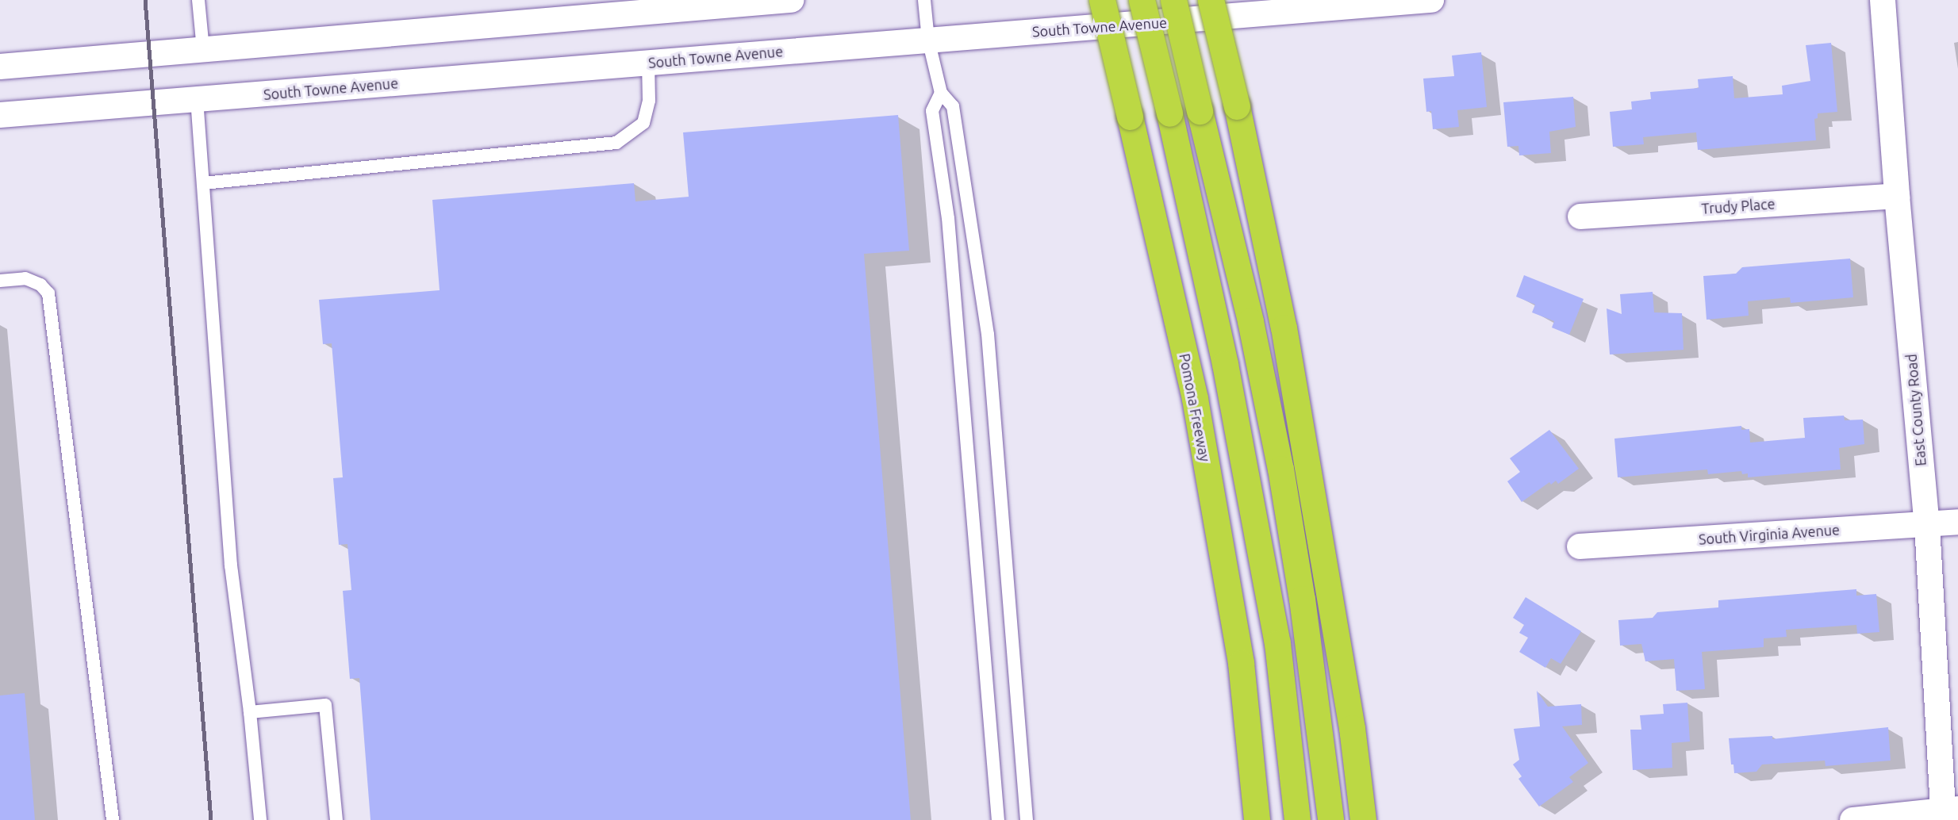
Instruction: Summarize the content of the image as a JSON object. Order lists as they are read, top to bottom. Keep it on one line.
{"streets":{"highway":["Pomona Freeway"],"street":["South Towne Avenue","Trudy Place","East County Road","South Virginia Avenue"]},"crossings":[["Trudy Place","East County Road"],["East County Road","South Virginia Avenue"]]}
